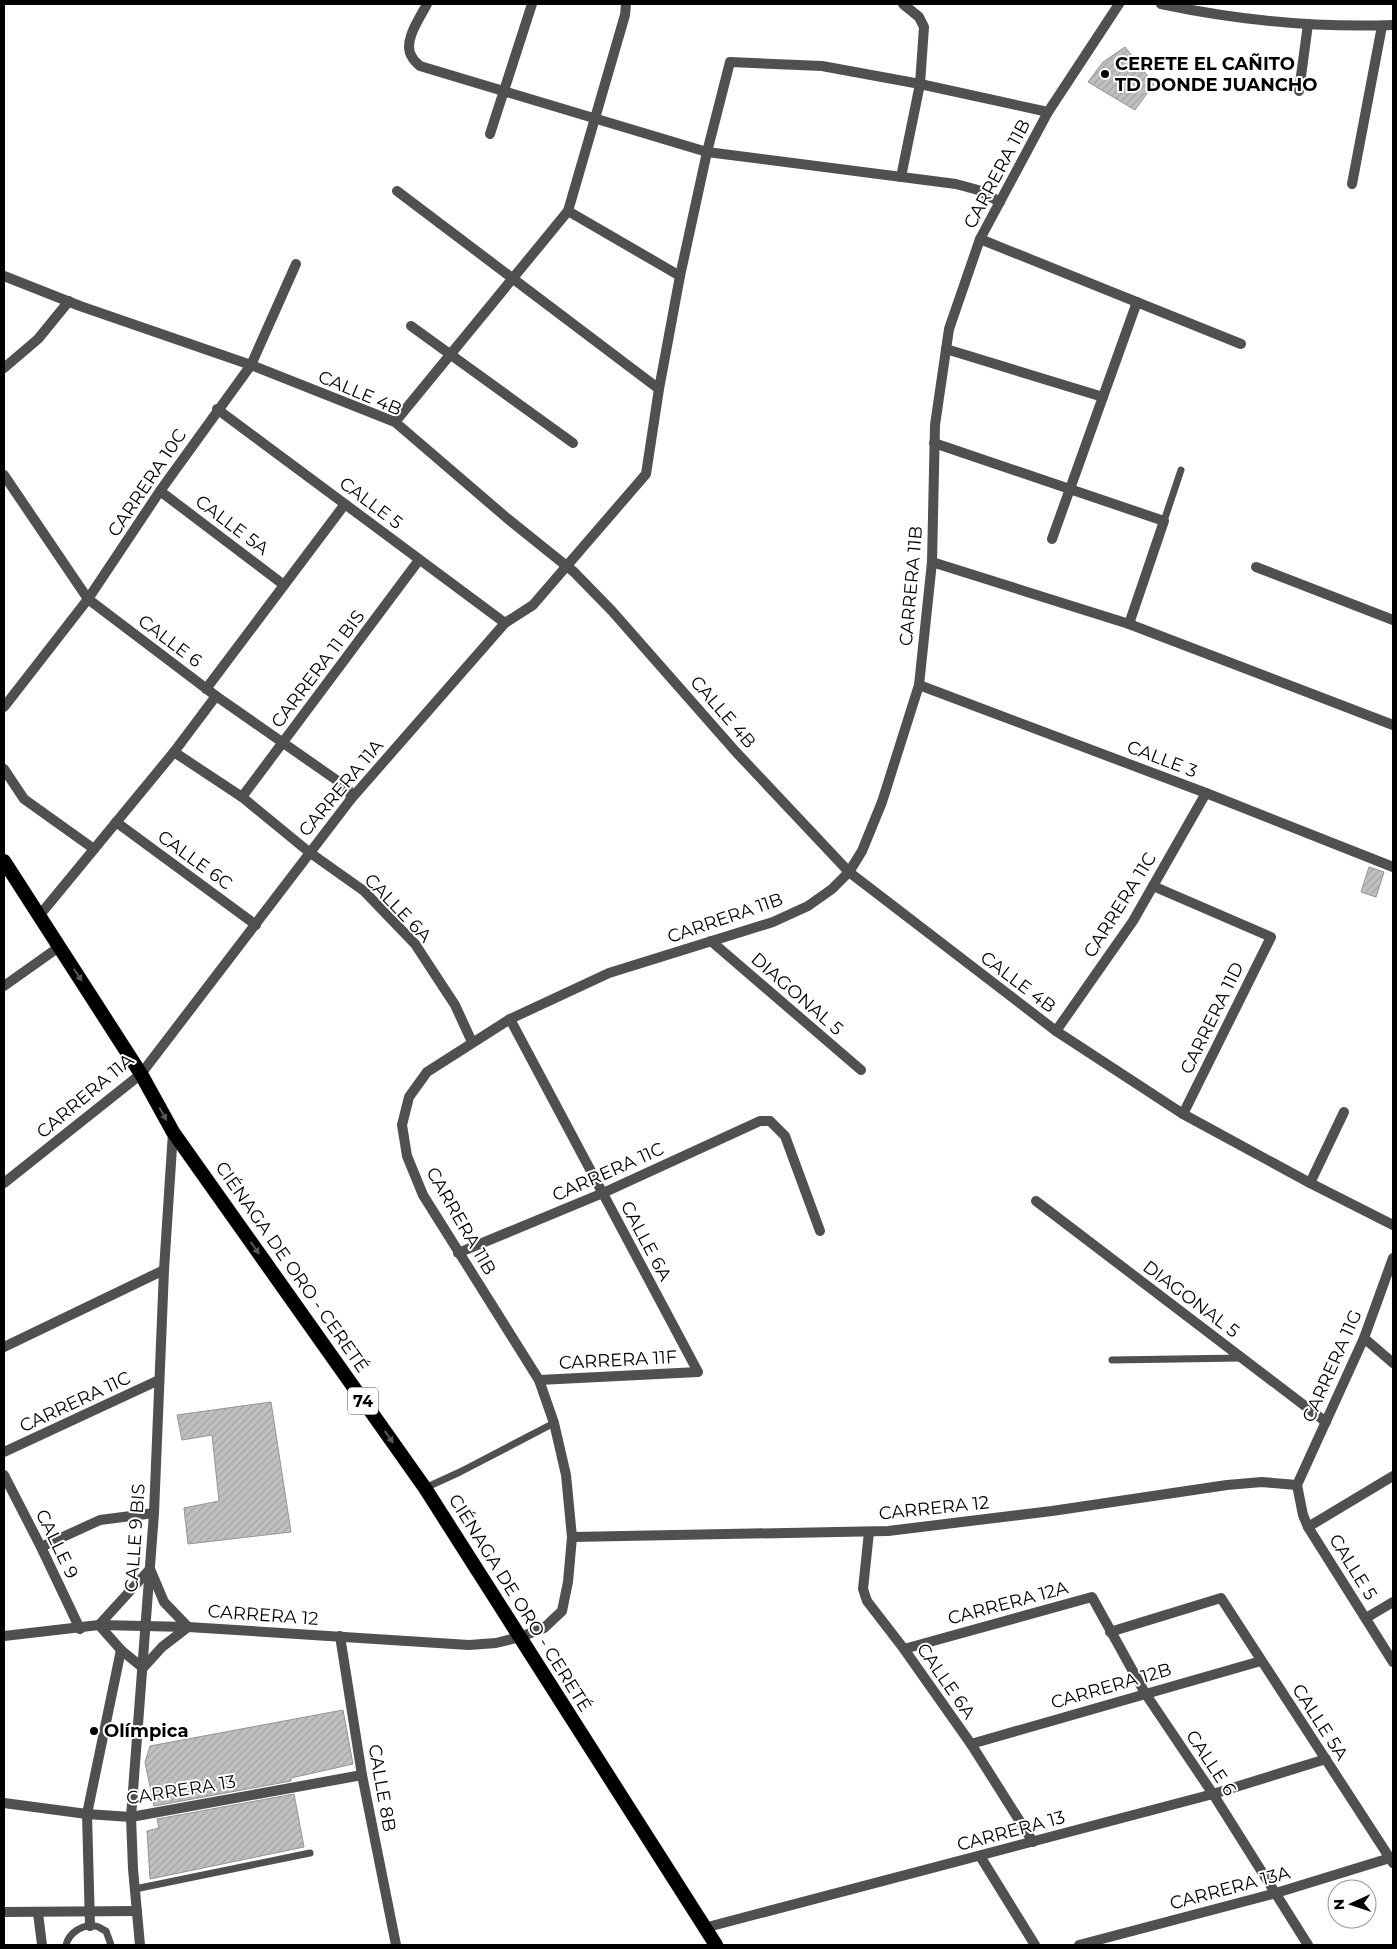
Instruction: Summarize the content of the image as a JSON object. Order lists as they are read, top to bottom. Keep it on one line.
{"streets":{"highway":["CIÉNAGA DE ORO - CERETÉ","74"],"street":["CARRERA 11B","CALLE 4B","CARRERA 10C","CALLE 5","CALLE 5A","CALLE 6","CARRERA 11 BIS","CALLE 3","CARRERA 11A","CALLE 6C","CARRERA 11C","CALLE 6A","DIAGONAL 5","CARRERA 11D","CARRERA 11F","CARRERA 11G","CARRERA 12","CALLE 9 BIS","CALLE 9","CARRERA 12A","CARRERA 12B","CALLE 8B","CARRERA 13","CARRERA 13A"]},"crossings":[["CARRERA 11B","CALLE 4B"],["CARRERA 11B","CALLE 3"],["CARRERA 11B","CARRERA 11C"],["CARRERA 11B","CALLE 6A"],["CARRERA 11B","DIAGONAL 5"],["CARRERA 11B","CIÉNAGA DE ORO - CERETÉ"],["CARRERA 11B","CARRERA 11F"],["CARRERA 11B","CARRERA 12"],["CALLE 4B","CARRERA 10C"],["CALLE 4B","CARRERA 11A"],["CALLE 4B","CARRERA 11C"],["CALLE 4B","CARRERA 11D"],["CARRERA 10C","CALLE 5"],["CARRERA 10C","CALLE 5A"],["CARRERA 10C","CALLE 6"],["CALLE 5","CARRERA 11 BIS"],["CALLE 5","CARRERA 11A"],["CALLE 5","CARRERA 11G"],["CALLE 5","CARRERA 12"],["CALLE 5A","CALLE 6"],["CALLE 5A","CARRERA 12B"],["CALLE 5A","CARRERA 13"],["CALLE 5A","CARRERA 13A"],["CALLE 6","CARRERA 11 BIS"],["CALLE 6","CARRERA 11A"],["CALLE 6","CARRERA 12A"],["CALLE 6","CARRERA 12B"],["CALLE 6","CARRERA 13"],["CALLE 6","CARRERA 13A"],["CARRERA 11 BIS","CALLE 6A"],["CALLE 3","CARRERA 11C"],["CARRERA 11A","CALLE 6C"],["CARRERA 11A","CALLE 6A"],["CARRERA 11A","CIÉNAGA DE ORO - CERETÉ"],["CARRERA 11C","CALLE 6A"],["CARRERA 11C","CARRERA 11D"],["CARRERA 11C","CALLE 9 BIS"],["CALLE 6A","CARRERA 11F"],["CALLE 6A","CARRERA 12"],["CALLE 6A","CARRERA 12A"],["CALLE 6A","CARRERA 12B"],["CALLE 6A","CARRERA 13"],["DIAGONAL 5","CARRERA 11G"],["CIÉNAGA DE ORO - CERETÉ","CARRERA 12"],["CIÉNAGA DE ORO - CERETÉ","CALLE 9 BIS"],["CIÉNAGA DE ORO - CERETÉ","CARRERA 13"],["CARRERA 11G","CARRERA 12"],["CARRERA 12","CALLE 9 BIS"],["CARRERA 12","CALLE 9"],["CARRERA 12","CALLE 8B"],["CALLE 9 BIS","CARRERA 13"],["CALLE 8B","CARRERA 13"]],"one_way":["CIÉNAGA DE ORO - CERETÉ"],"places":["CERETE EL CAÑITO TD DONDE JUANCHO","Olímpica"],"north":"left"}
